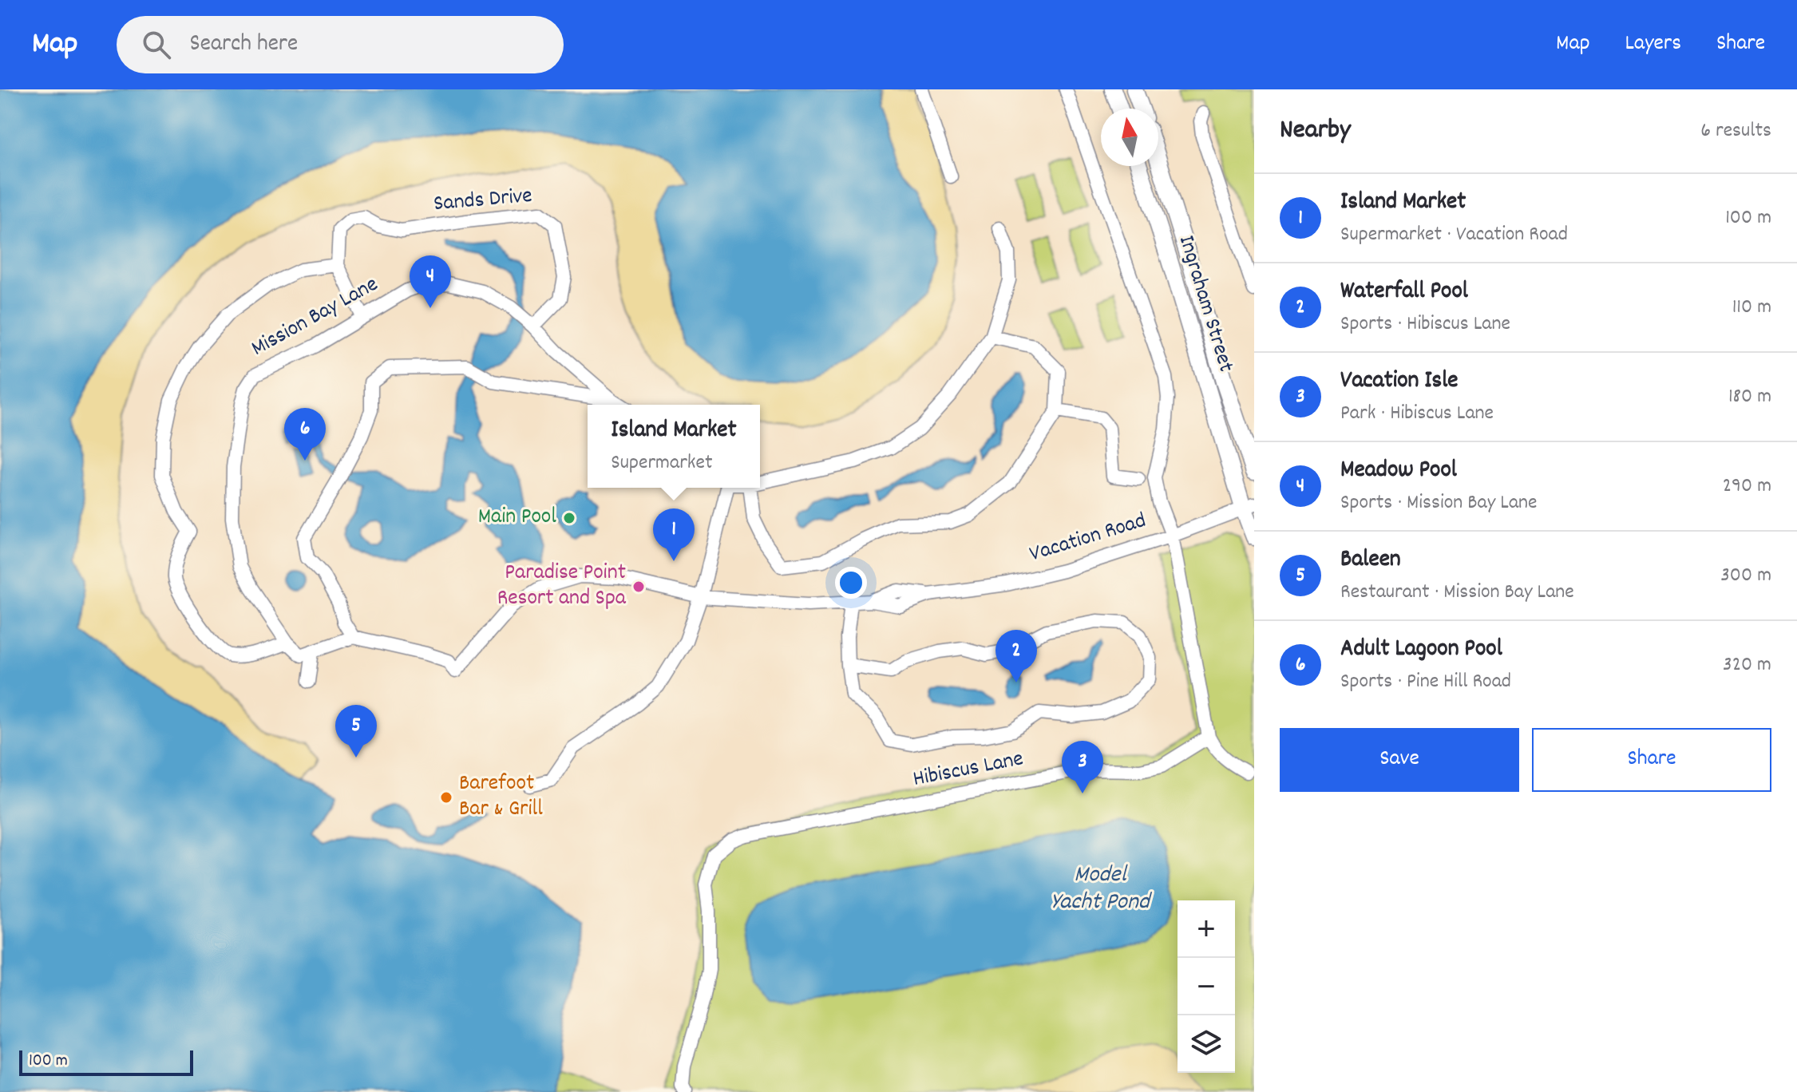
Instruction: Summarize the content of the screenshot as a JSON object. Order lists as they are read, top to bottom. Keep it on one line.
{"streets":{"main road":["Ingraham Street"],"street":["Sands Drive","Mission Bay Lane","Vacation Road","Hibiscus Lane"]},"crossings":[["Sands Drive","Mission Bay Lane"],["Ingraham Street","Vacation Road"],["Vacation Road","Hibiscus Lane"]],"water":["Model Yacht Pond"],"places":["Main Pool","Paradise Point Resort and Spa","Barefoot Bar & Grill"],"scale_bar":"100 m","north":"top","page":{"header":"Map","search":"Search here","nav":["Map","Layers","Share"],"heading":["Nearby","6 results"],"list":[{"mark":"1","name":"Island Market","note":"Supermarket · Vacation Road","value":"100 m"},{"mark":"2","name":"Waterfall Pool","note":"Sports · Hibiscus Lane","value":"110 m"},{"mark":"3","name":"Vacation Isle","note":"Park · Hibiscus Lane","value":"180 m"},{"mark":"4","name":"Meadow Pool","note":"Sports · Mission Bay Lane","value":"290 m"},{"mark":"5","name":"Baleen","note":"Restaurant · Mission Bay Lane","value":"300 m"},{"mark":"6","name":"Adult Lagoon Pool","note":"Sports · Pine Hill Road","value":"320 m"}],"pins":["4","6","1","2","5","3"],"popup":["Island Market","Supermarket"],"buttons":["Save","Share"],"map_buttons":["+","−"],"scale":"100 m"}}
